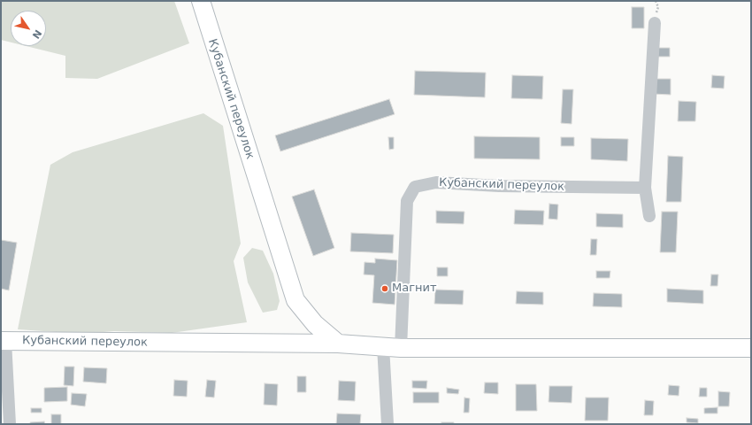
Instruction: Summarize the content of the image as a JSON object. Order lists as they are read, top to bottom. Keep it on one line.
{"streets":{"street":["Кубанский переулок"]},"places":["Магнит"],"north":"bottom right"}
